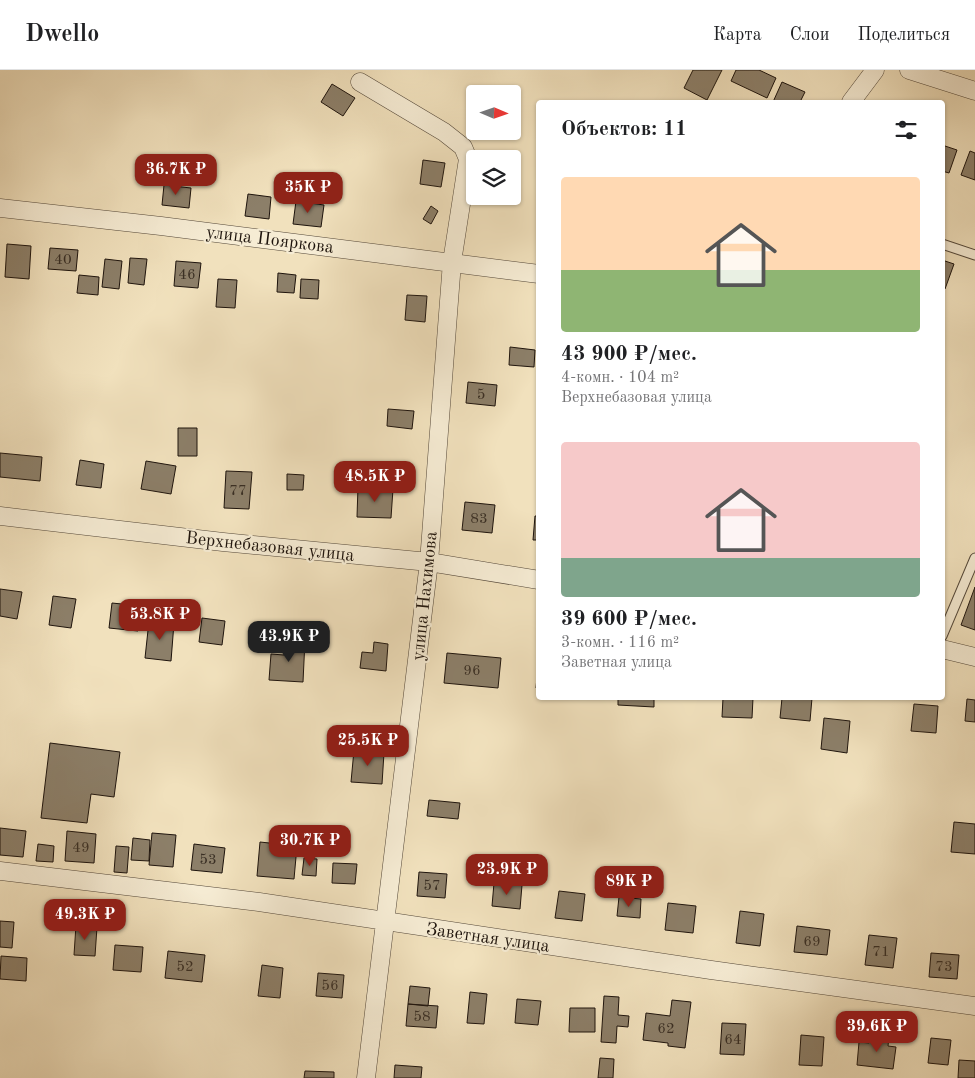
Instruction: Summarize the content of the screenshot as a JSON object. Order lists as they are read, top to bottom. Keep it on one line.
{"streets":{"street":["улица Пояркова","Верхнебазовая улица","улица Нахимова","Заветная улица"]},"crossings":[["улица Пояркова","улица Нахимова"],["Верхнебазовая улица","улица Нахимова"],["улица Нахимова","Заветная улица"]],"house_numbers":["40","46","5","77","83","96","49","53","57","69","71","52","73","56","58","62","64"],"north":"right","page":{"header":"Dwello","nav":["Карта","Слои","Поделиться"],"heading":"Объектов: 11","price":["36.7K ₽","35K ₽","48.5K ₽","53.8K ₽","43.9K ₽","25.5K ₽","30.7K ₽","23.9K ₽","89K ₽","49.3K ₽","39.6K ₽"],"list":[{"name":"43 900 ₽/мес.","note":"4-комн. · 104 m² · Верхнебазовая улица"},{"name":"39 600 ₽/мес.","note":"3-комн. · 116 m² · Заветная улица"}]}}
